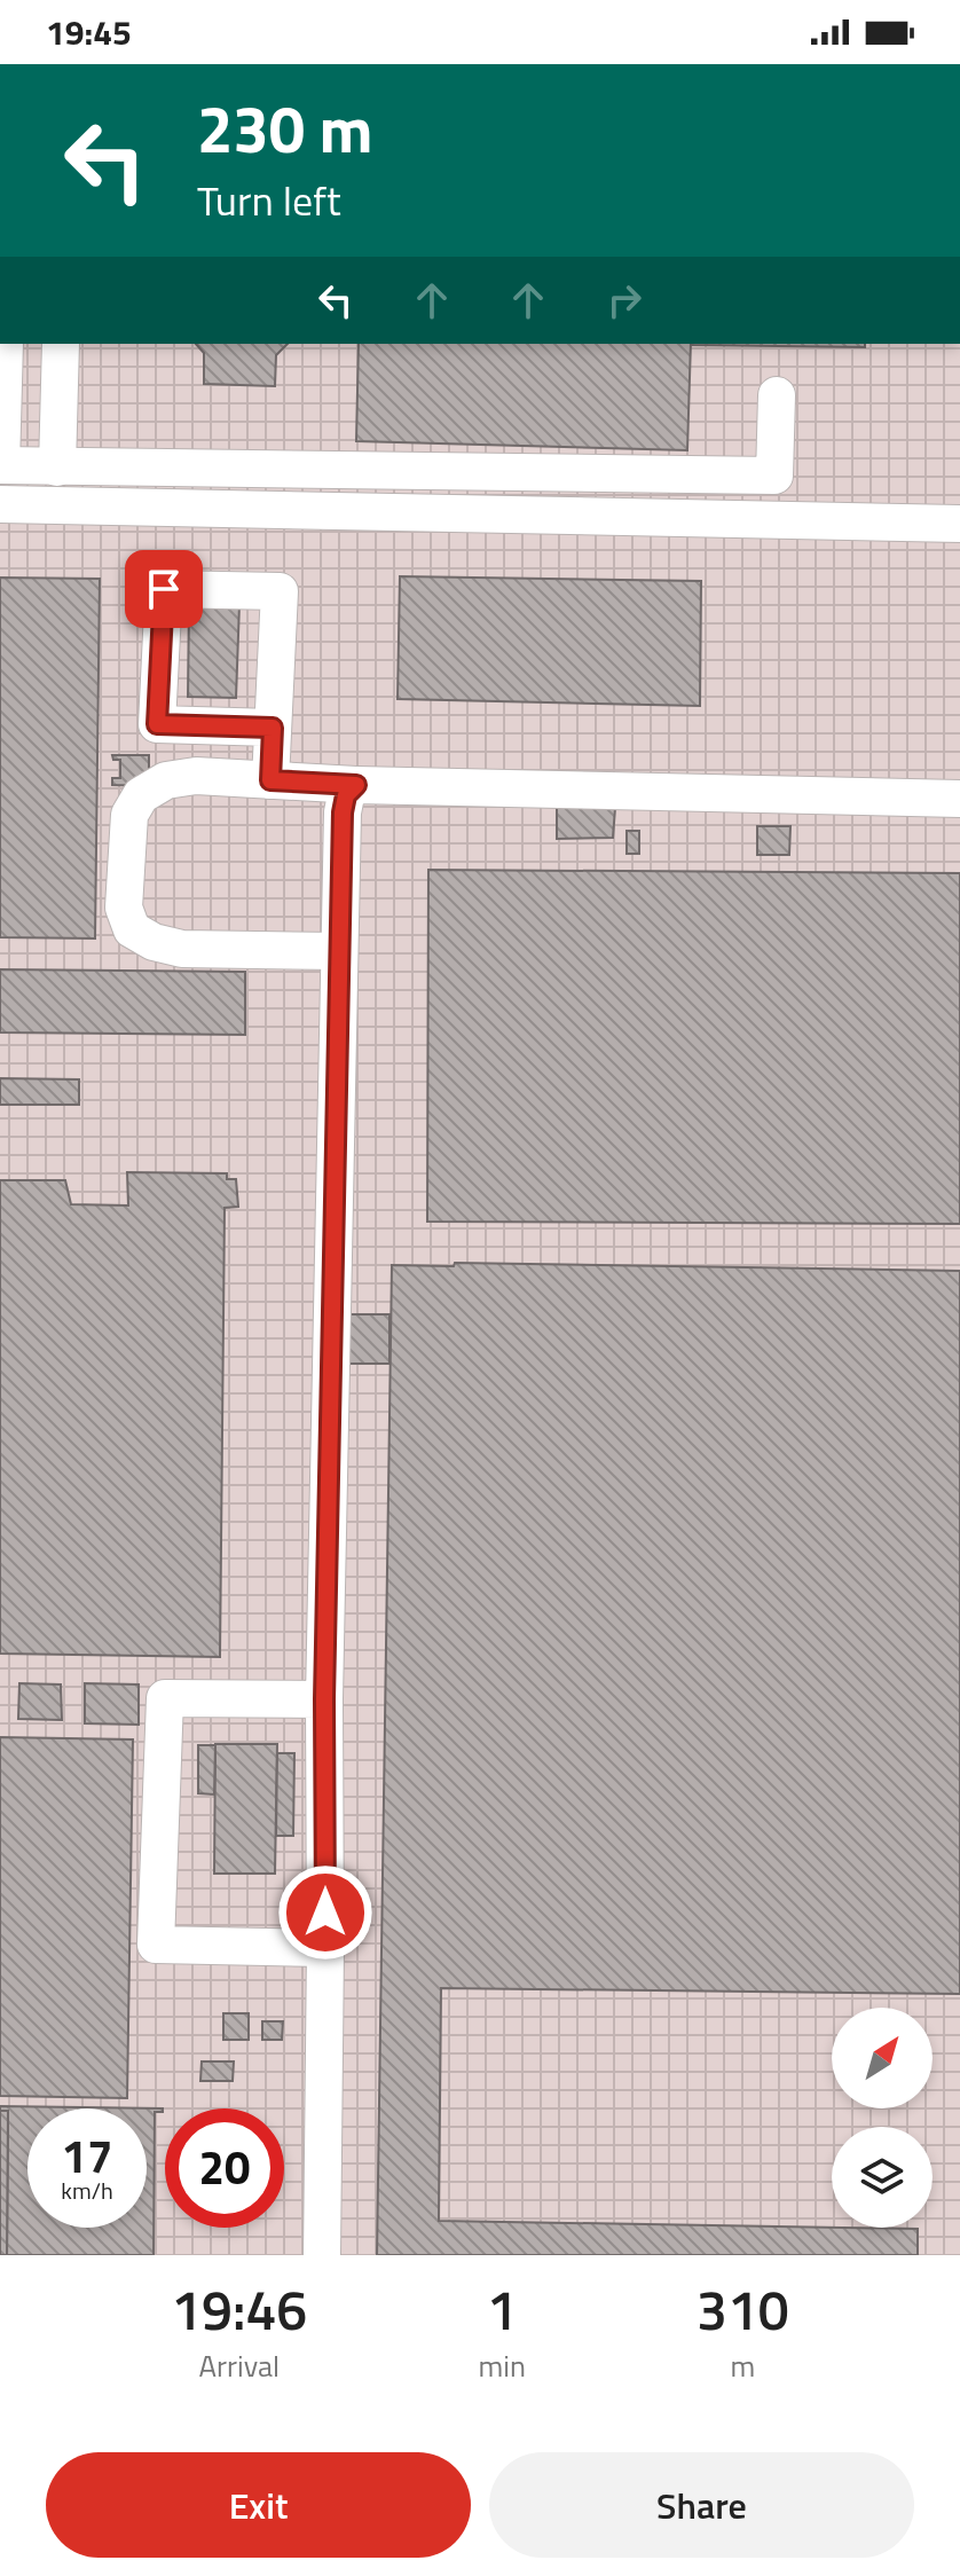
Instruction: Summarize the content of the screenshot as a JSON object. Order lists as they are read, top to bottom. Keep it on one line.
{"north":"top right","page":{"status":"19:45","turn":["230 m","Turn left"],"speed":"17 km/h","limit":"20","eta":["19:46","Arrival","1","min","310","m"],"buttons":["Exit","Share"]}}
